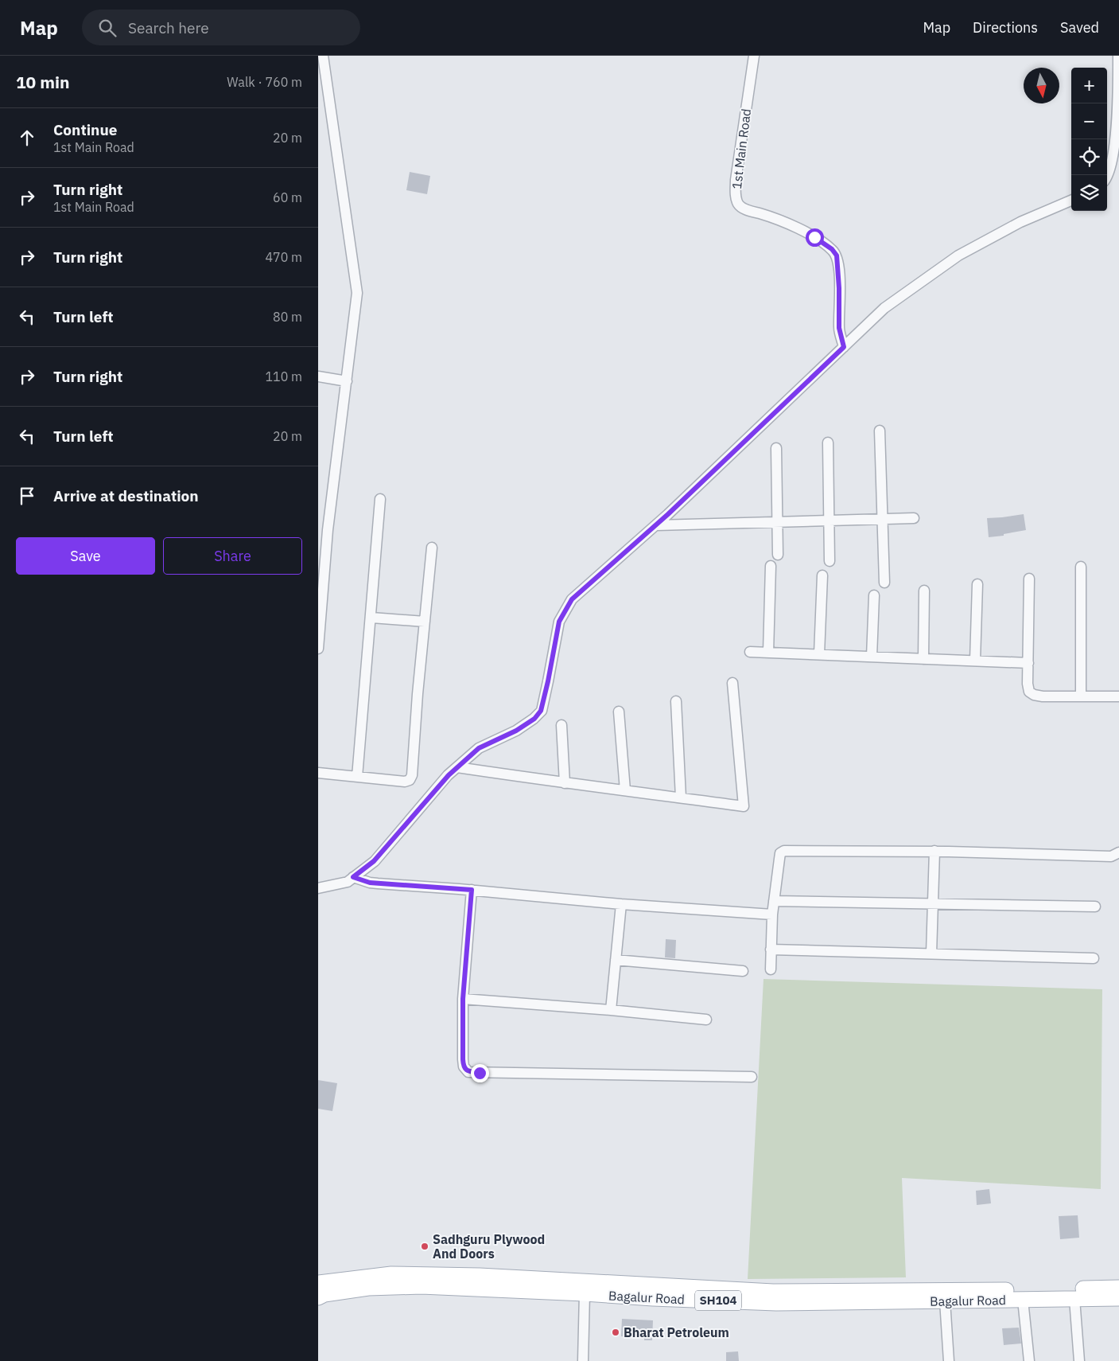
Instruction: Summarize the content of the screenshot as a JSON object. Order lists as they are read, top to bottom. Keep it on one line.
{"streets":{"main road":["Bagalur Road","SH104"],"street":["1st Main Road"]},"places":["Sadhguru Plywood And Doors","Bharat Petroleum"],"north":"bottom","page":{"header":"Map","search":"Search here","nav":["Map","Directions","Saved"],"heading":["10 min","Walk · 760 m"],"map_buttons":["+","−"],"list":[["Continue","1st Main Road","20 m"],["Turn right","1st Main Road","60 m"],["Turn right","470 m"],["Turn left","80 m"],["Turn right","110 m"],["Turn left","20 m"],"Arrive at destination"],"buttons":["Save","Share"]}}
